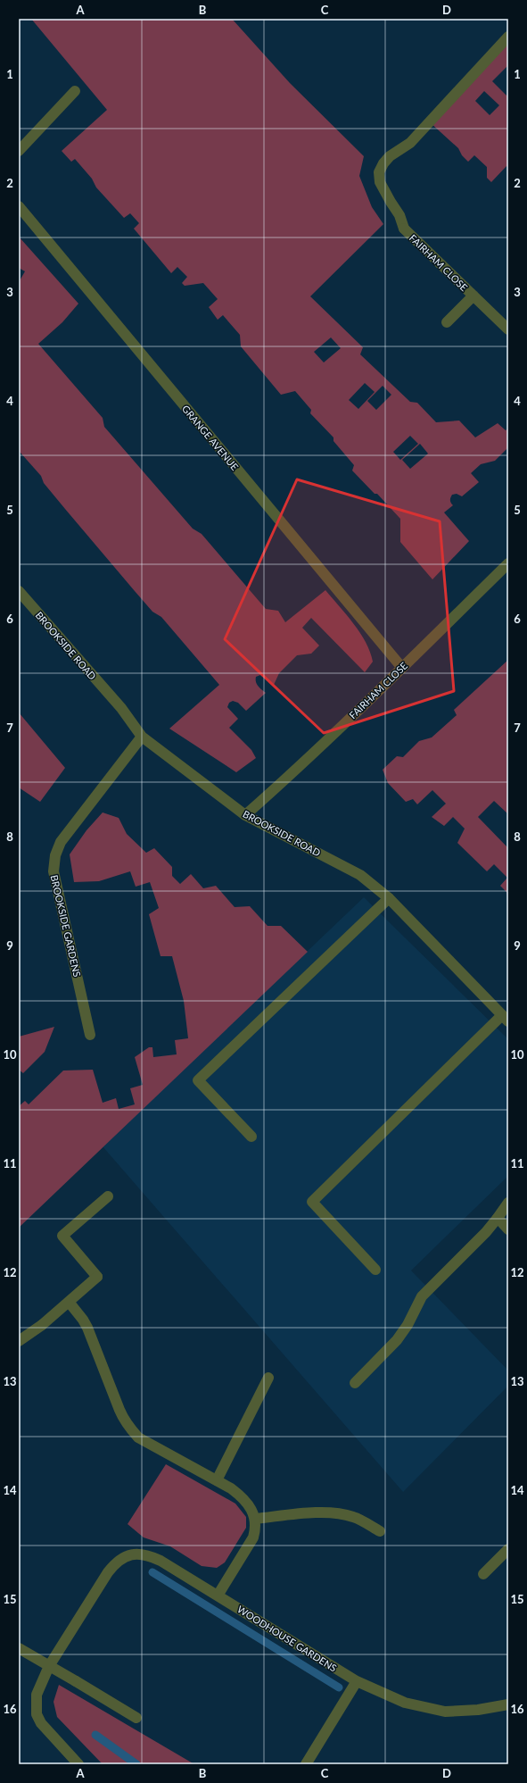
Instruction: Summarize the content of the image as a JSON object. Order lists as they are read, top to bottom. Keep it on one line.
{"streets":{"street":["FAIRHAM CLOSE","GRANGE AVENUE","BROOKSIDE ROAD","BROOKSIDE GARDENS","WOODHOUSE GARDENS"]},"crossings":[["FAIRHAM CLOSE","GRANGE AVENUE"],["FAIRHAM CLOSE","BROOKSIDE ROAD"],["BROOKSIDE ROAD","BROOKSIDE GARDENS"]],"grid":{"columns":["A","B","C","D"],"rows":["1","2","3","4","5","6","7","8","9","10","11","12","13","14","15","16"]}}
